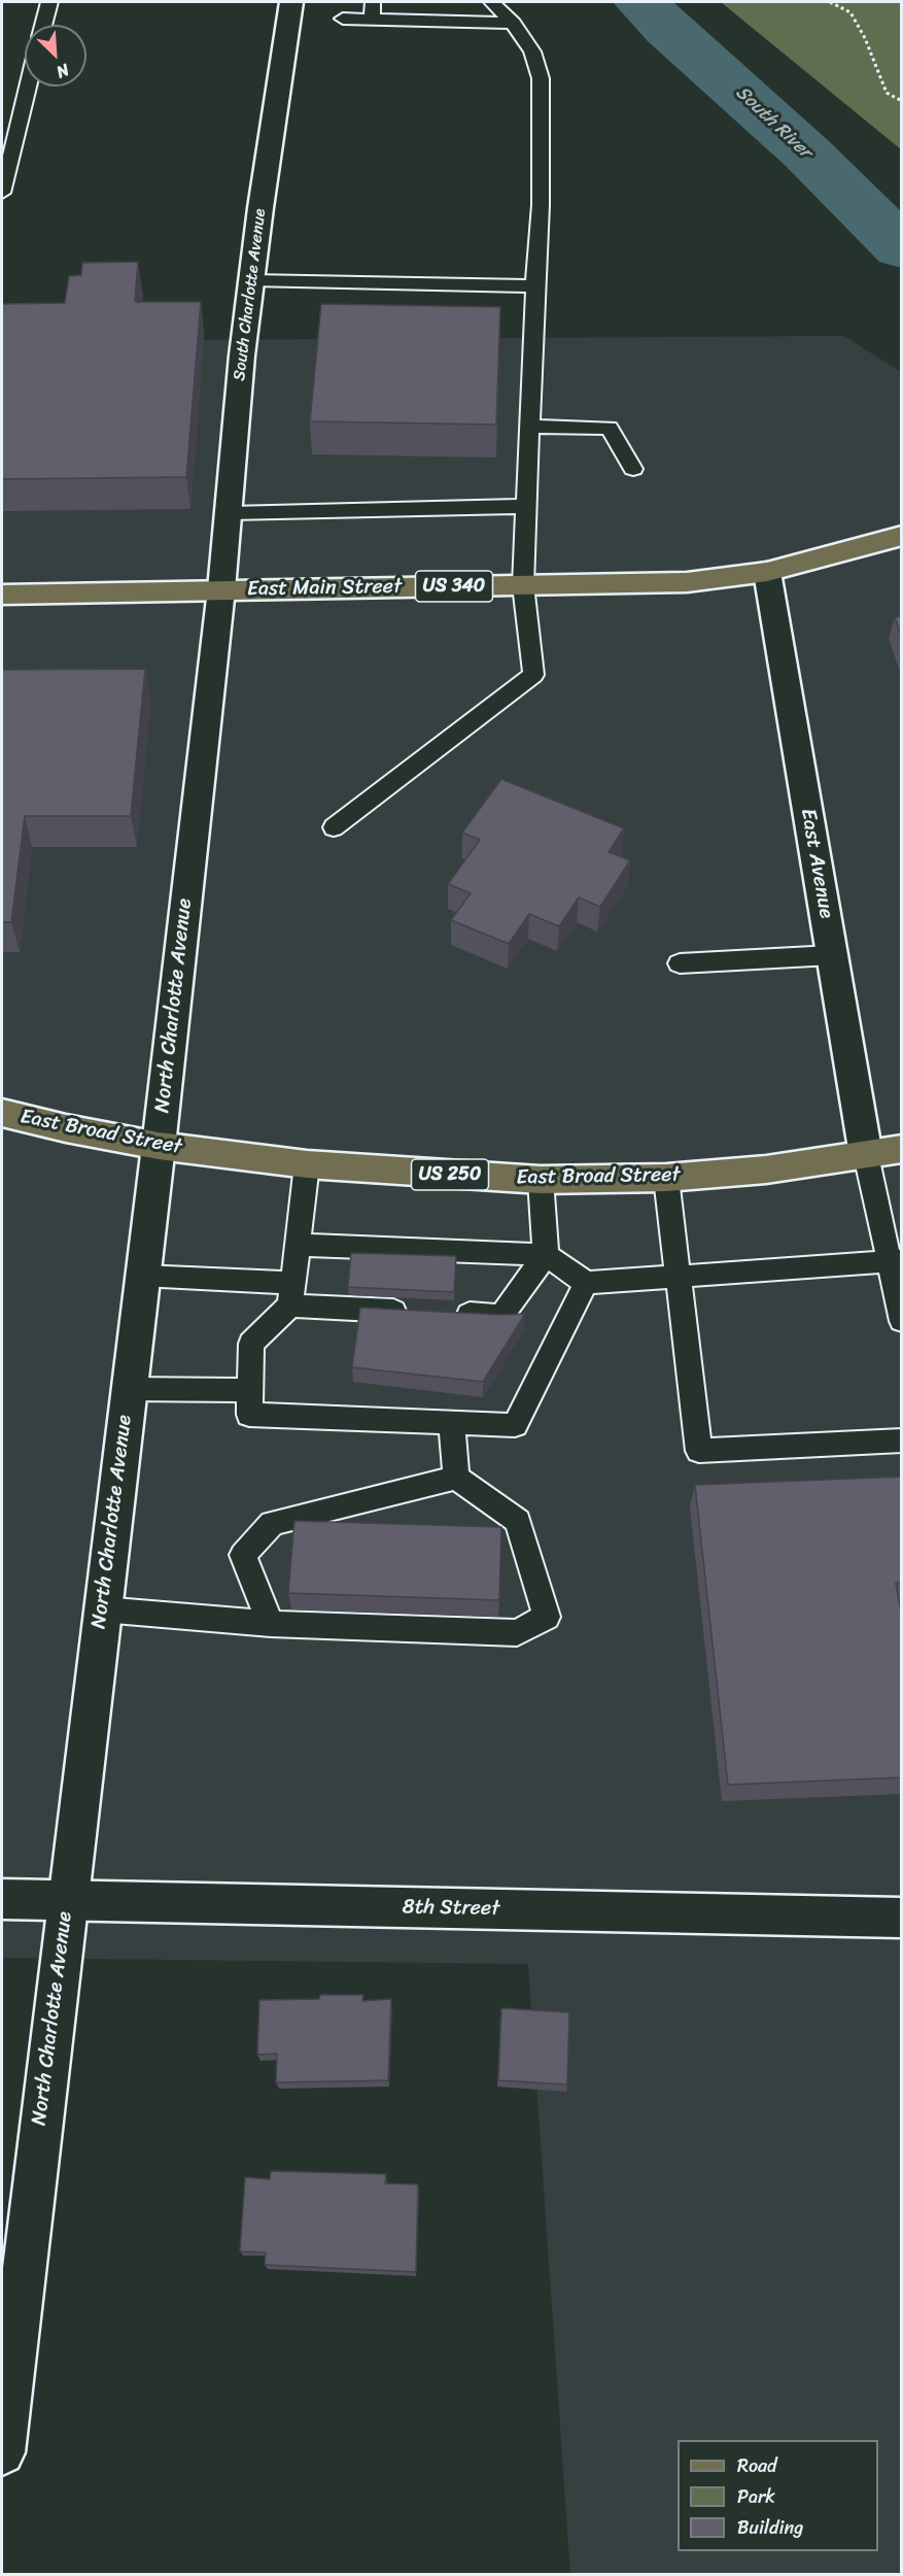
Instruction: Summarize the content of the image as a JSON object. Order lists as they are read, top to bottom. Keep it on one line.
{"streets":{"main road":["US 340","East Main Street","East Broad Street","US 250"],"street":["South Charlotte Avenue","East Avenue","North Charlotte Avenue","8th Street"]},"crossings":[["South Charlotte Avenue","East Main Street"],["South Charlotte Avenue","North Charlotte Avenue"],["East Main Street","East Avenue"],["East Main Street","North Charlotte Avenue"],["East Avenue","East Broad Street"],["North Charlotte Avenue","East Broad Street"],["North Charlotte Avenue","8th Street"]],"water":["South River"],"legend":["Road","Park","Building"],"north":"bottom right"}
